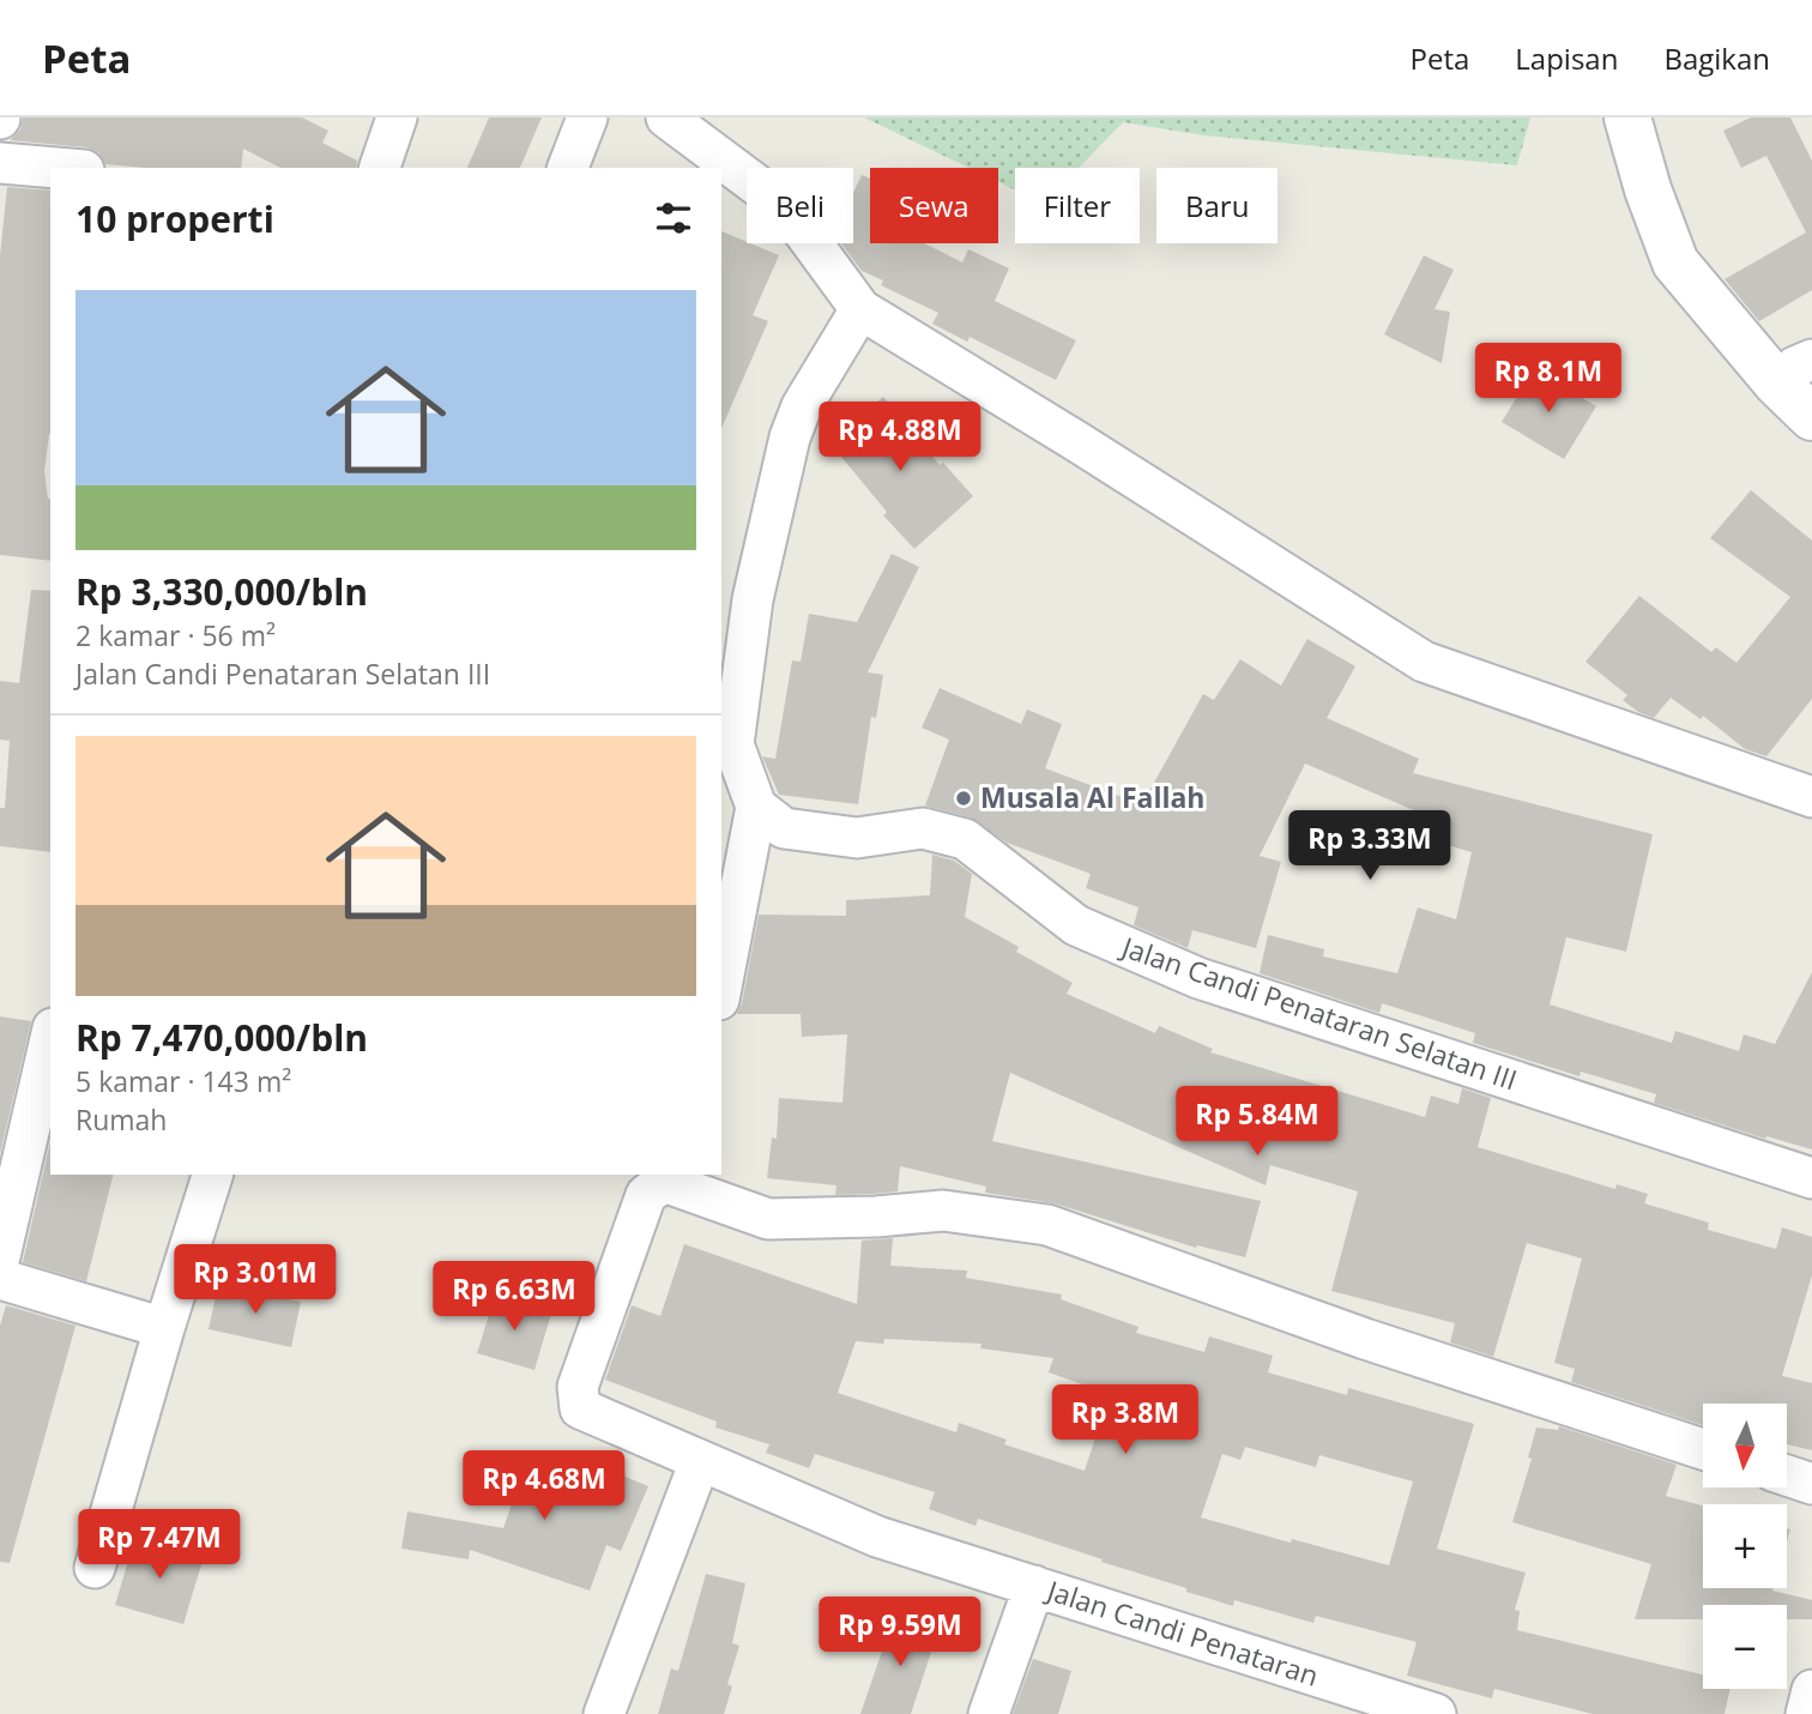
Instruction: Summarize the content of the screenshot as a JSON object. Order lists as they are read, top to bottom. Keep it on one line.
{"streets":{"street":["Jalan Candi Penataran Selatan III","Jalan Candi Penataran"]},"places":["Musala Al Fallah"],"north":"bottom","page":{"header":"Peta","nav":["Peta","Lapisan","Bagikan"],"chip":["Beli","Sewa","Filter","Baru"],"heading":"10 properti","list":[{"name":"Rp 3,330,000/bln","note":"2 kamar · 56 m² · Jalan Candi Penataran Selatan III"},{"name":"Rp 7,470,000/bln","note":"5 kamar · 143 m² · Rumah"}],"price":["Rp 8.1M","Rp 4.88M","Rp 3.33M","Rp 5.84M","Rp 3.01M","Rp 6.63M","Rp 3.8M","Rp 4.68M","Rp 7.47M","Rp 9.59M"],"map_buttons":["+","−"]}}
